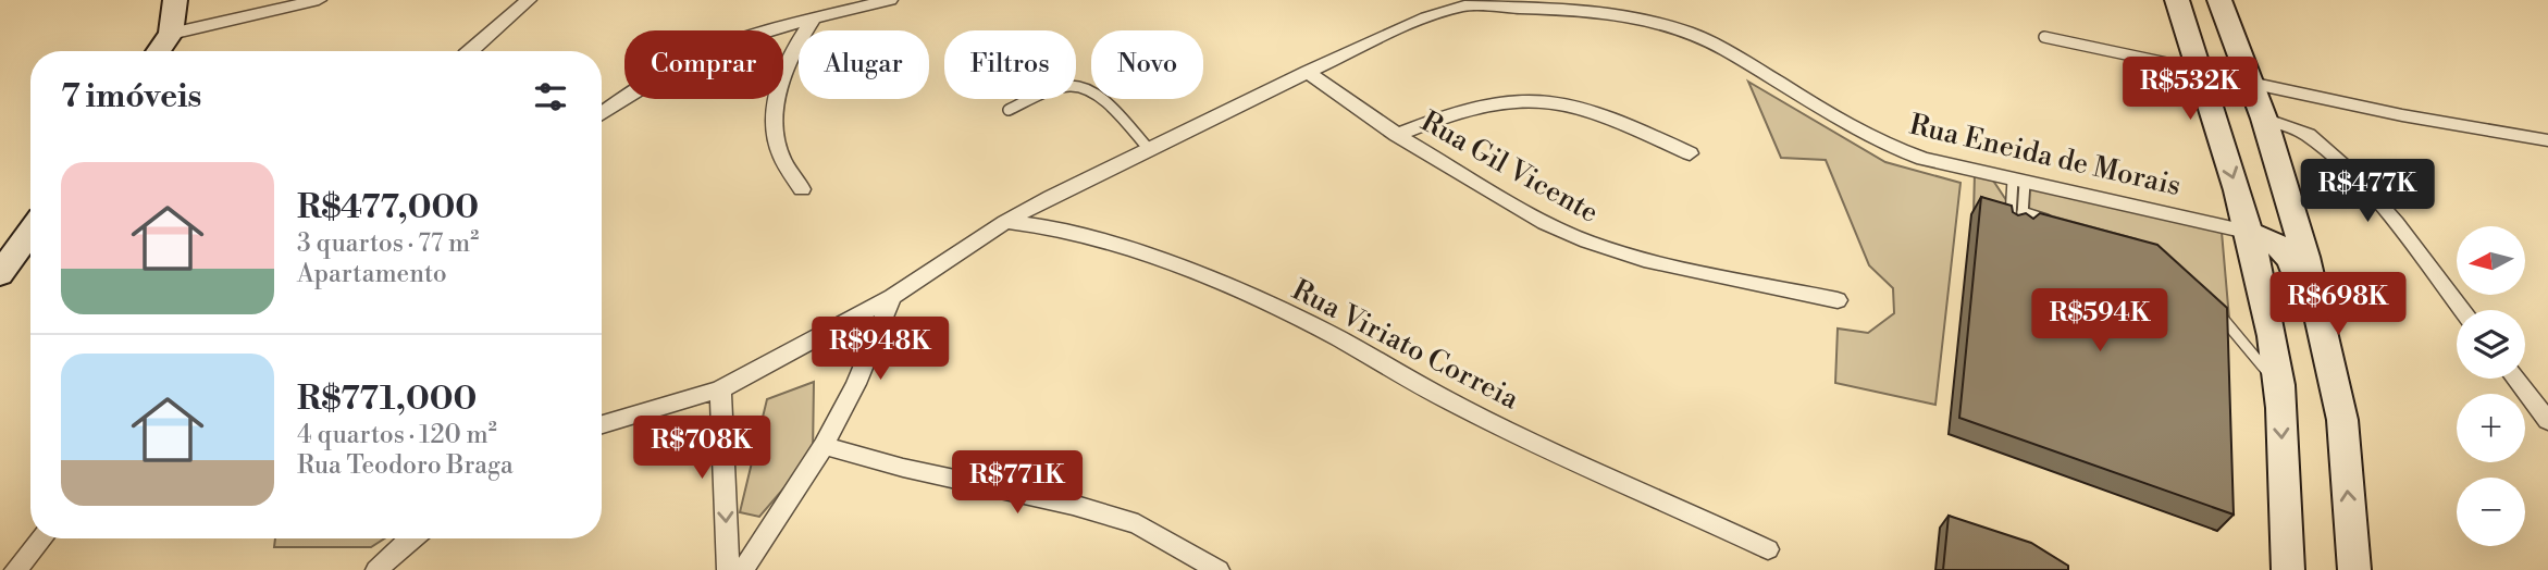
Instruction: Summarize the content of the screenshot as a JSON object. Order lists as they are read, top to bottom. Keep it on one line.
{"streets":{"street":["Rua Eneida de Morais","Rua Gil Vicente","Rua Viriato Correia"]},"crossings":[["Rua Eneida de Morais","Rua Gil Vicente"],["Rua Eneida de Morais","Rua Viriato Correia"]],"north":"left","page":{"chip":["Comprar","Alugar","Filtros","Novo"],"heading":"7 imóveis","price":["R$532K","R$477K","R$698K","R$594K","R$948K","R$708K","R$771K"],"list":[{"name":"R$477,000","note":"3 quartos · 77 m² · Apartamento"},{"name":"R$771,000","note":"4 quartos · 120 m² · Rua Teodoro Braga"}],"map_buttons":["+","−"]}}
